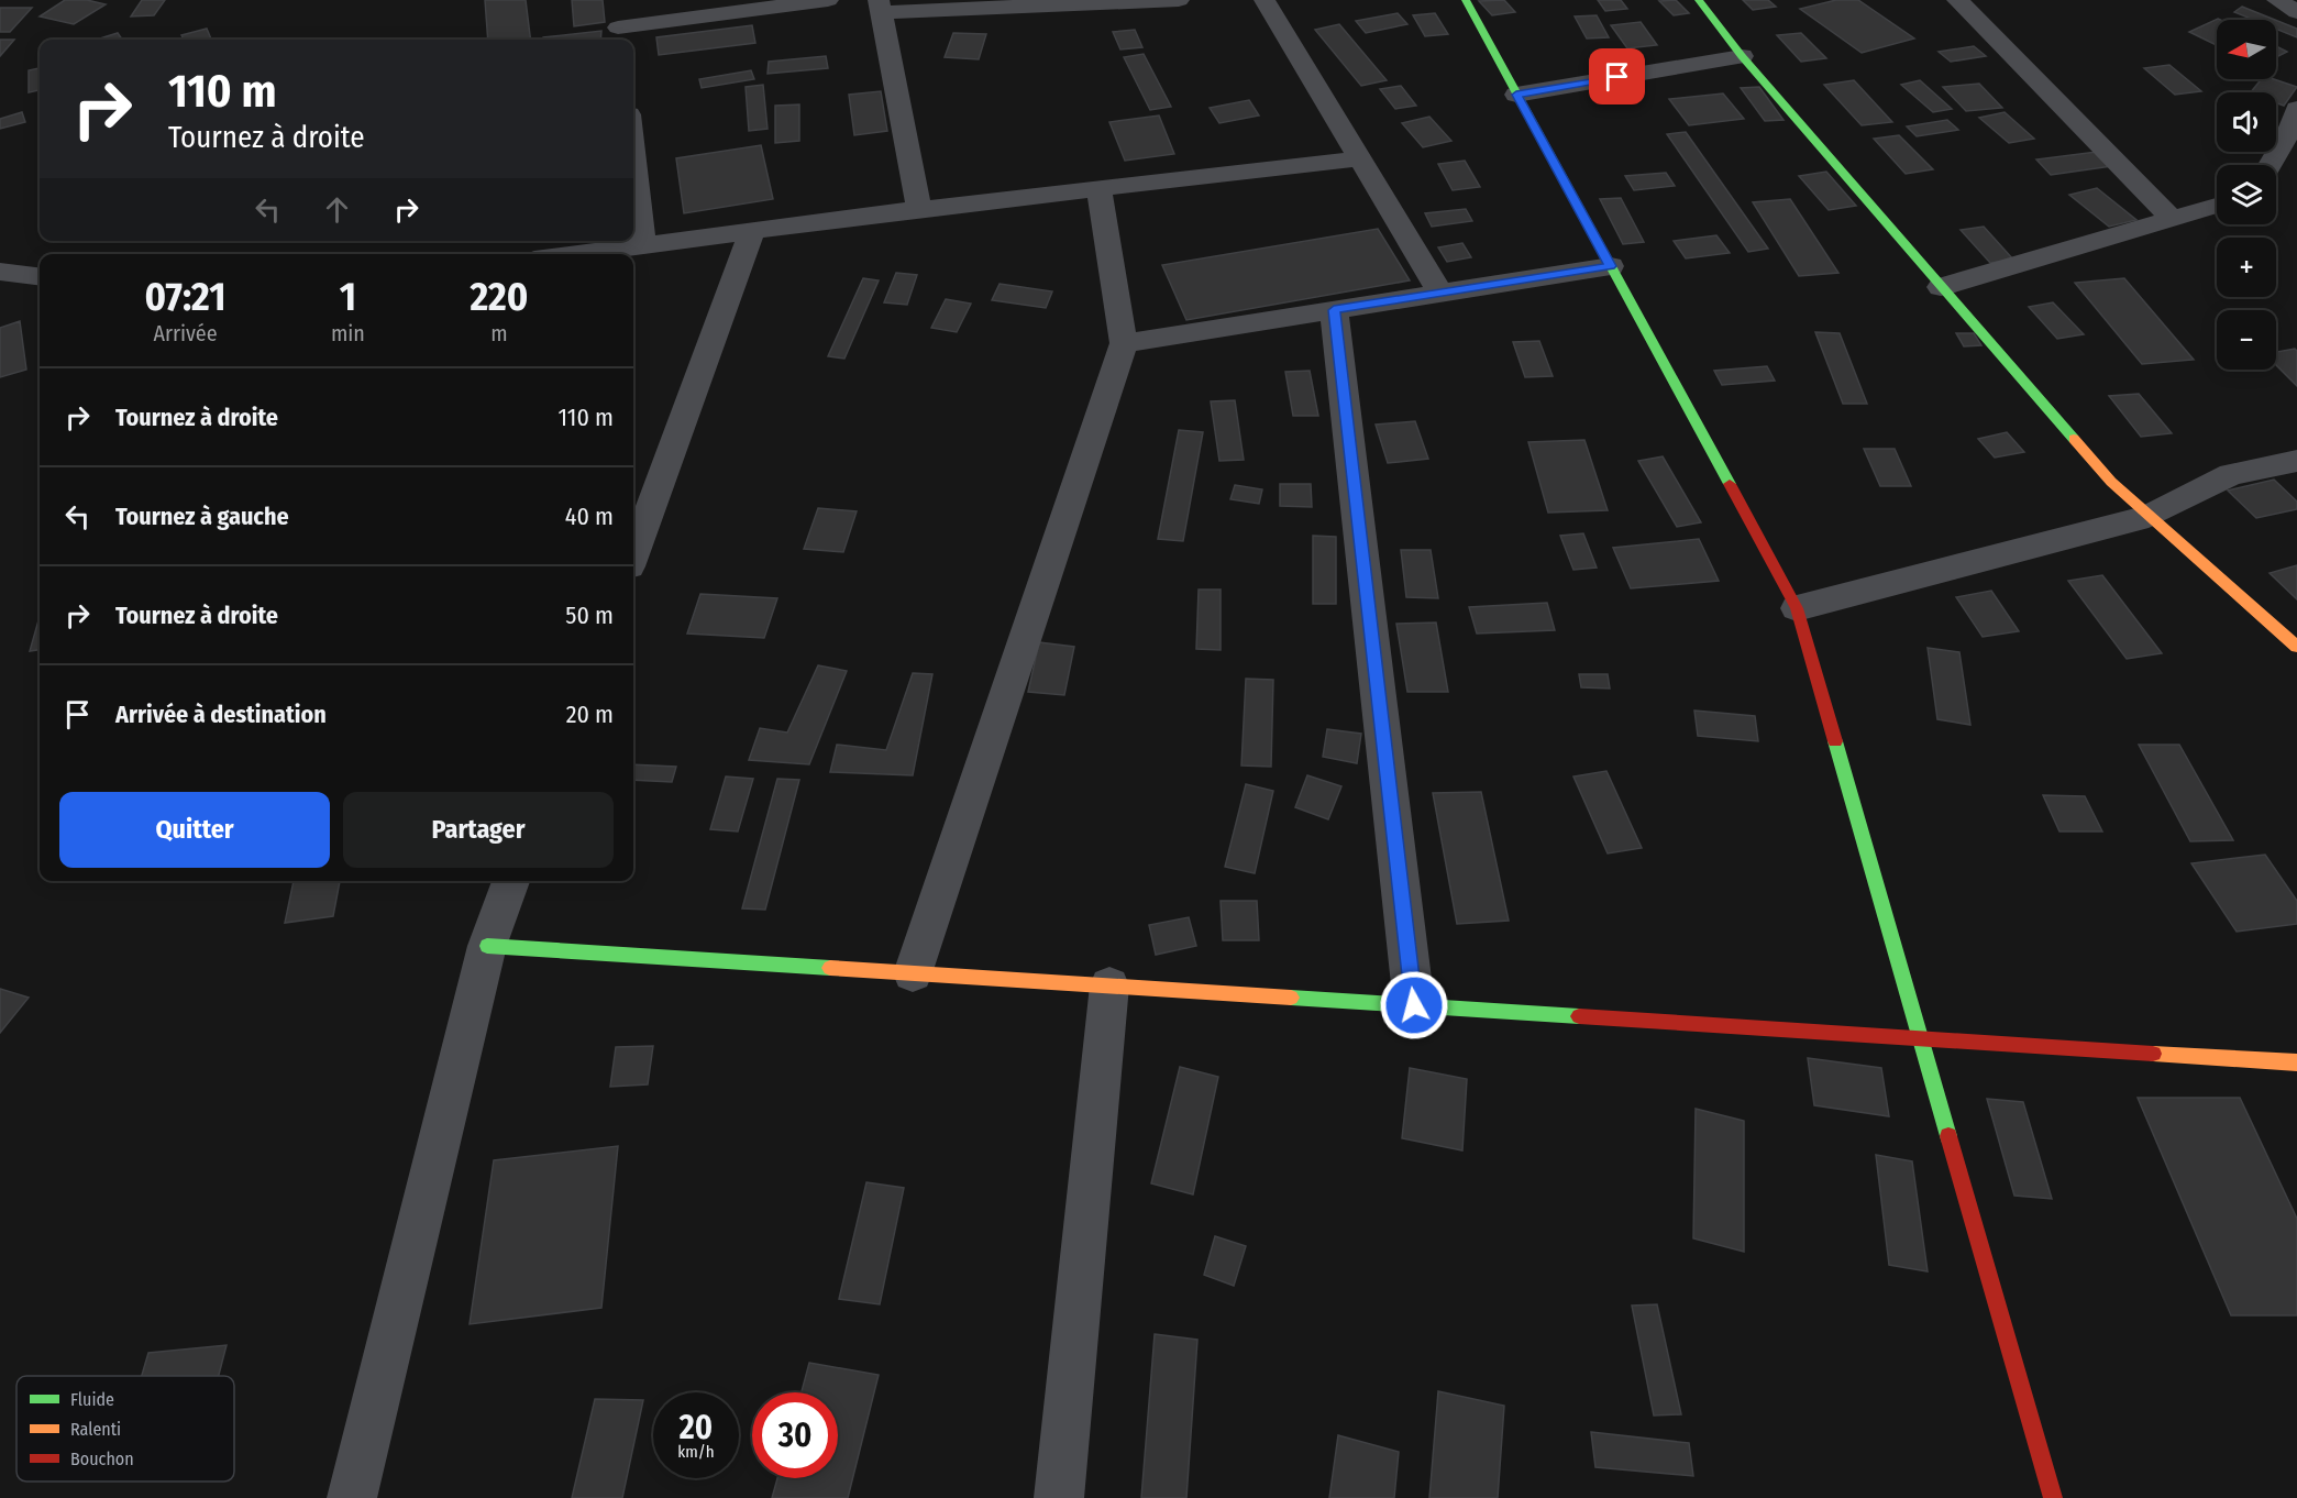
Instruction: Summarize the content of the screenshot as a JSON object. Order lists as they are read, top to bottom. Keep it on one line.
{"legend":["Fluide","Ralenti","Bouchon"],"north":"left","page":{"map_buttons":["+","−"],"turn":["110 m","Tournez à droite"],"eta":["07:21","Arrivée","1","min","220","m"],"list":[{"name":"Tournez à droite","value":"110 m"},{"name":"Tournez à gauche","value":"40 m"},{"name":"Tournez à droite","value":"50 m"},{"name":"Arrivée à destination","value":"20 m"}],"buttons":["Quitter","Partager"],"speed":"20 km/h","limit":"30"}}
